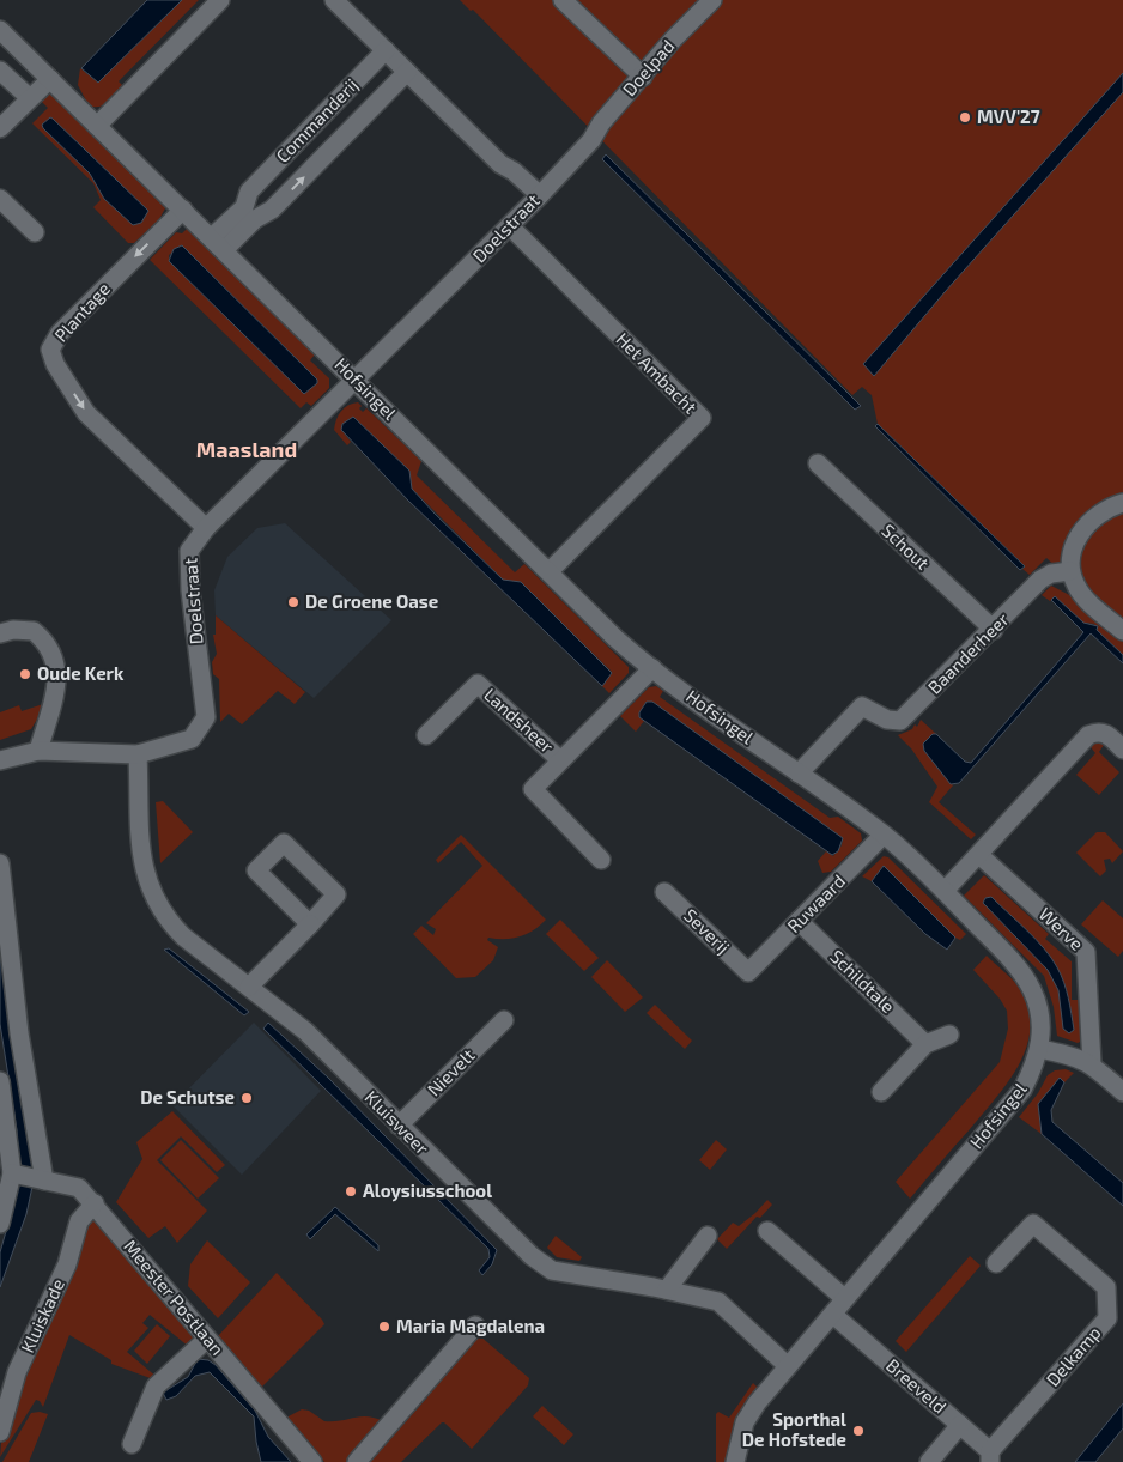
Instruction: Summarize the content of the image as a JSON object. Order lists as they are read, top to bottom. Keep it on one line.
{"streets":{"street":["Doelpad","Commanderij","Doelstraat","Plantage","Het Ambacht","Hofsingel","Schout","Baanderheer","Landsheer","Ruwaard","Werve","Severij","Schildtale","Nievelt","Kluisweer","Meester Postlaan","Kluiskade","Delkamp","Breeveld"]},"crossings":[["Doelpad","Doelstraat"],["Commanderij","Hofsingel"],["Doelstraat","Plantage"],["Doelstraat","Het Ambacht"],["Doelstraat","Hofsingel"],["Doelstraat","Kluisweer"],["Plantage","Hofsingel"],["Het Ambacht","Hofsingel"],["Hofsingel","Baanderheer"],["Hofsingel","Landsheer"],["Hofsingel","Ruwaard"],["Hofsingel","Kluisweer"],["Hofsingel","Breeveld"],["Schout","Baanderheer"],["Ruwaard","Severij"],["Ruwaard","Schildtale"],["Nievelt","Kluisweer"],["Meester Postlaan","Kluiskade"],["Delkamp","Breeveld"]],"districts":["Maasland"],"places":["MVV'27","De Groene Oase","Oude Kerk","De Schutse","Aloysiusschool","Maria Magdalena","Sporthal De Hofstede"]}
